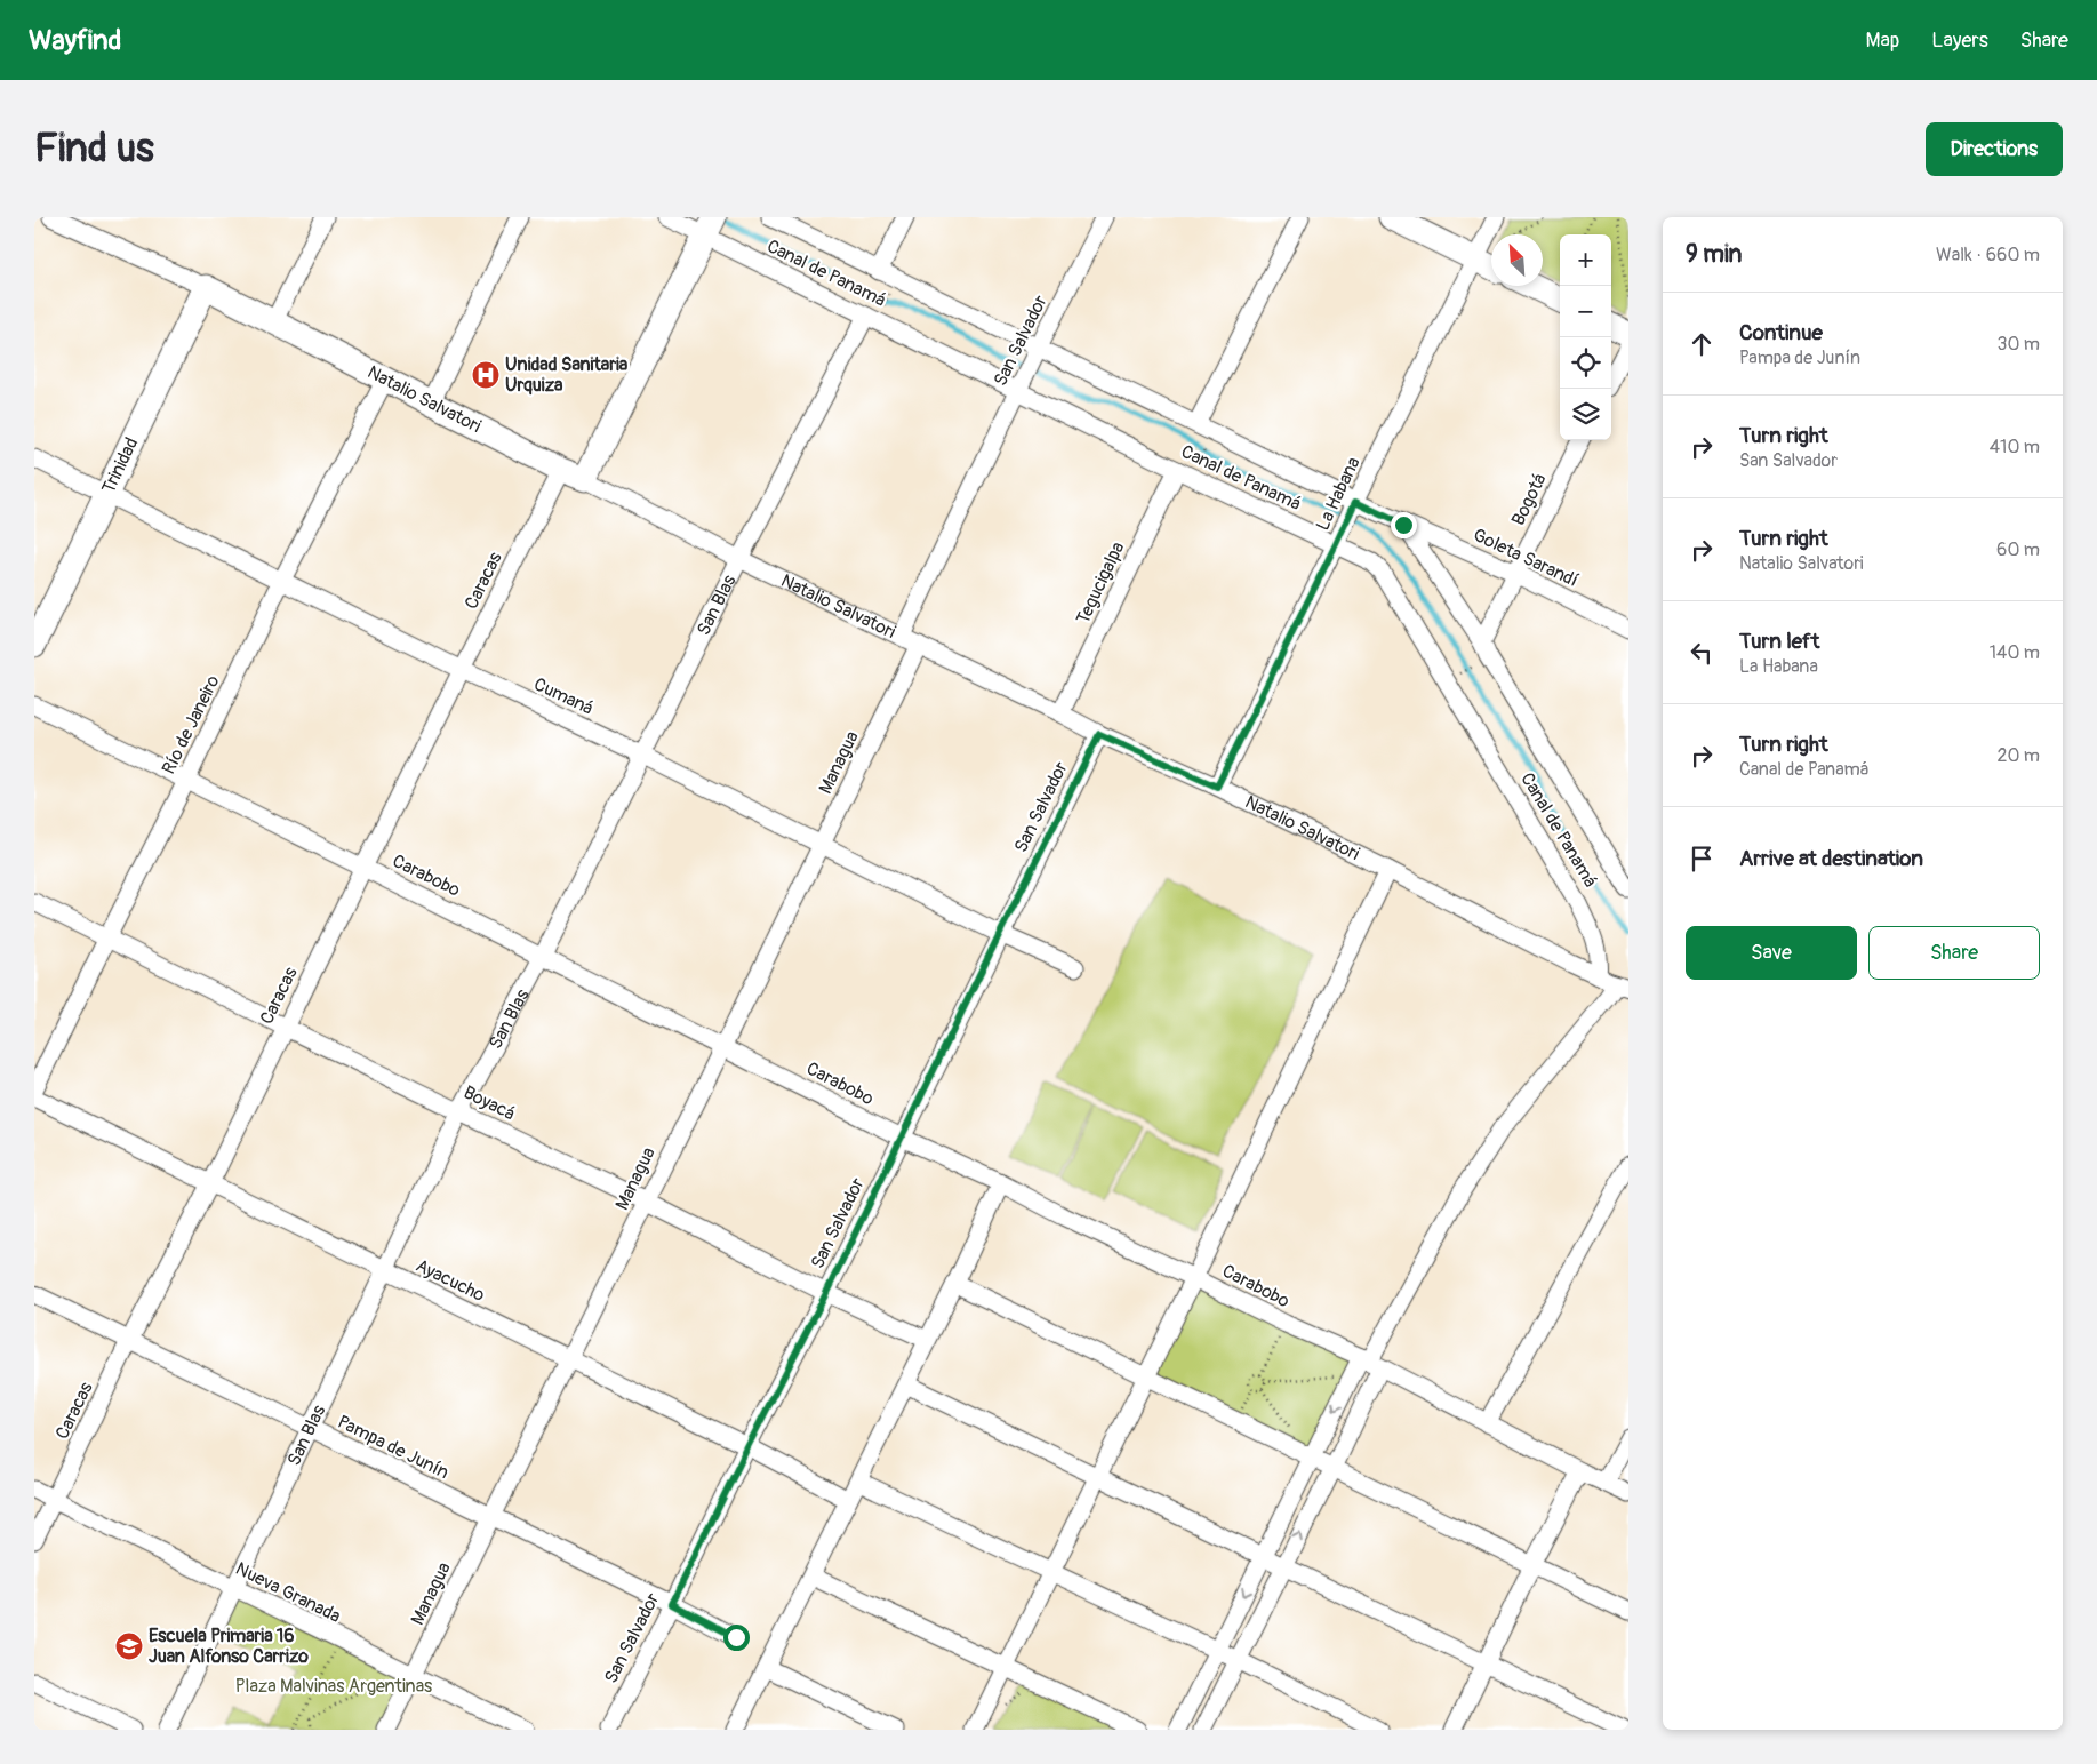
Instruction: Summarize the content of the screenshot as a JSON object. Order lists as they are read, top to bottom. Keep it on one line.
{"streets":{"street":["Canal de Panamá","San Salvador","Natalio Salvatori","Trinidad","La Habana","Bogotá","Goleta Sarandí","Caracas","Tegucigalpa","San Blas","Cumaná","Río de Janeiro","Managua","Carabobo","Boyacá","Ayacucho","Pampa de Junín","Nueva Granada"]},"crossings":[["Canal de Panamá","San Salvador"],["Canal de Panamá","Natalio Salvatori"],["Canal de Panamá","La Habana"],["Canal de Panamá","Bogotá"],["Canal de Panamá","Goleta Sarandí"],["Canal de Panamá","Tegucigalpa"],["Canal de Panamá","San Blas"],["San Salvador","Natalio Salvatori"],["San Salvador","Cumaná"],["San Salvador","Carabobo"],["San Salvador","Boyacá"],["San Salvador","Ayacucho"],["San Salvador","Pampa de Junín"],["Natalio Salvatori","Trinidad"],["Natalio Salvatori","La Habana"],["Natalio Salvatori","Caracas"],["Natalio Salvatori","Tegucigalpa"],["Natalio Salvatori","San Blas"],["Natalio Salvatori","Río de Janeiro"],["Natalio Salvatori","Managua"],["Trinidad","Cumaná"],["Bogotá","Goleta Sarandí"],["Caracas","Cumaná"],["Caracas","Carabobo"],["Caracas","Boyacá"],["Caracas","Ayacucho"],["Caracas","Pampa de Junín"],["Caracas","Nueva Granada"],["San Blas","Cumaná"],["San Blas","Carabobo"],["San Blas","Boyacá"],["San Blas","Ayacucho"],["San Blas","Pampa de Junín"],["San Blas","Nueva Granada"],["Cumaná","Río de Janeiro"],["Cumaná","Managua"],["Río de Janeiro","Carabobo"],["Río de Janeiro","Boyacá"],["Managua","Carabobo"],["Managua","Boyacá"],["Managua","Ayacucho"],["Managua","Pampa de Junín"],["Managua","Nueva Granada"]],"parks":["Plaza Malvinas Argentinas"],"places":{"hospital":["Unidad Sanitaria Urquiza"],"school or university":["Escuela Primaria 16 Juan Alfonso Carrizo"]},"north":"top left","page":{"header":"Wayfind","nav":["Map","Layers","Share"],"buttons":["Directions",["Save","Share"]],"title":"Find us","heading":["9 min","Walk · 660 m"],"map_buttons":["+","−"],"list":[["Continue","Pampa de Junín","30 m"],["Turn right","San Salvador","410 m"],["Turn right","Natalio Salvatori","60 m"],["Turn left","La Habana","140 m"],["Turn right","Canal de Panamá","20 m"],"Arrive at destination"]}}
